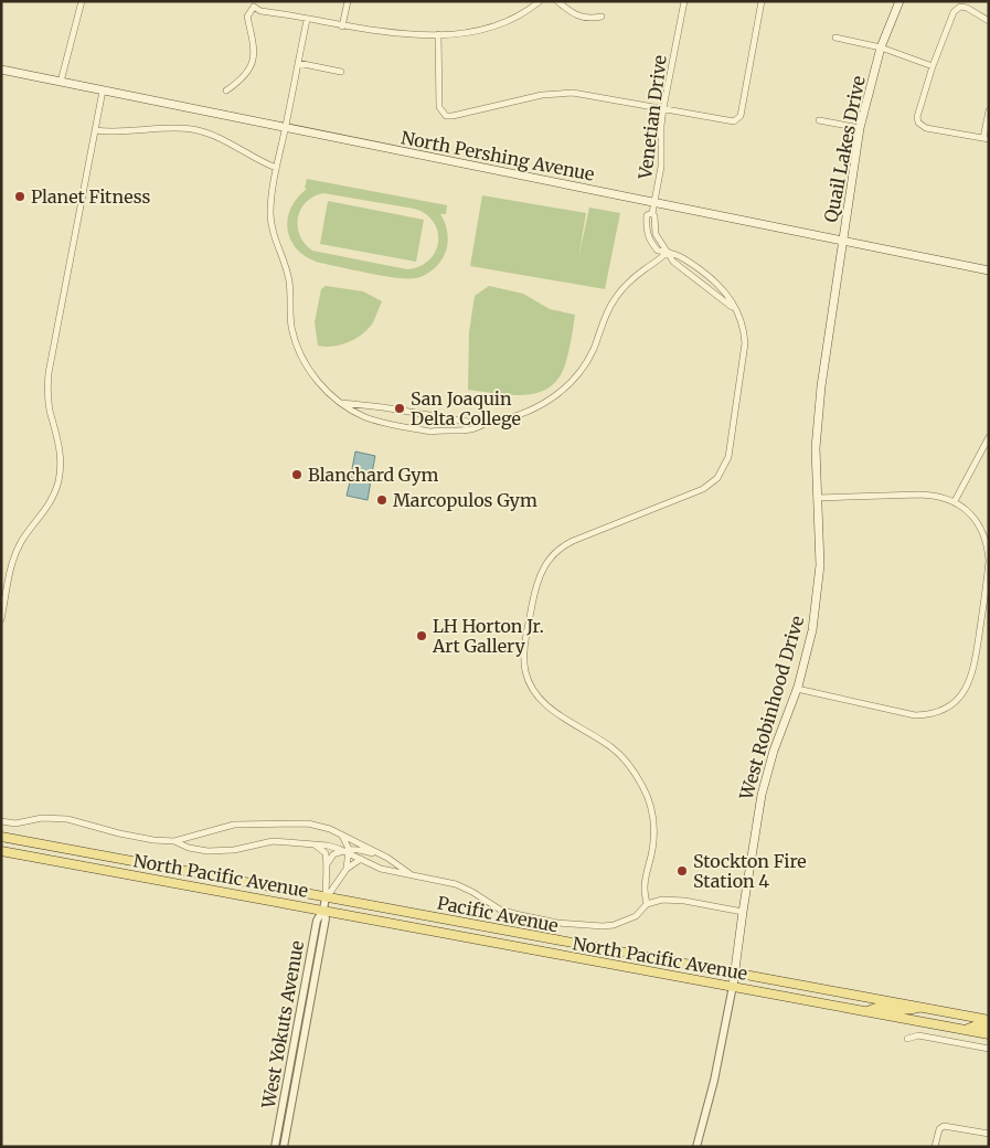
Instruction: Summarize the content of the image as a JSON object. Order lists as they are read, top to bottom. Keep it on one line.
{"streets":{"main road":["Quail Lakes Drive","North Pershing Avenue","West Robinhood Drive","North Pacific Avenue","Pacific Avenue"],"street":["Venetian Drive","West Yokuts Avenue"]},"crossings":[["Venetian Drive","North Pershing Avenue"],["Quail Lakes Drive","North Pershing Avenue"],["Quail Lakes Drive","West Robinhood Drive"],["North Pershing Avenue","West Robinhood Drive"],["West Robinhood Drive","North Pacific Avenue"],["West Robinhood Drive","Pacific Avenue"],["North Pacific Avenue","West Yokuts Avenue"],["Pacific Avenue","West Yokuts Avenue"]],"places":["Planet Fitness","San Joaquin Delta College","Blanchard Gym","Marcopulos Gym","LH Horton Jr. Art Gallery","Stockton Fire Station 4"]}
